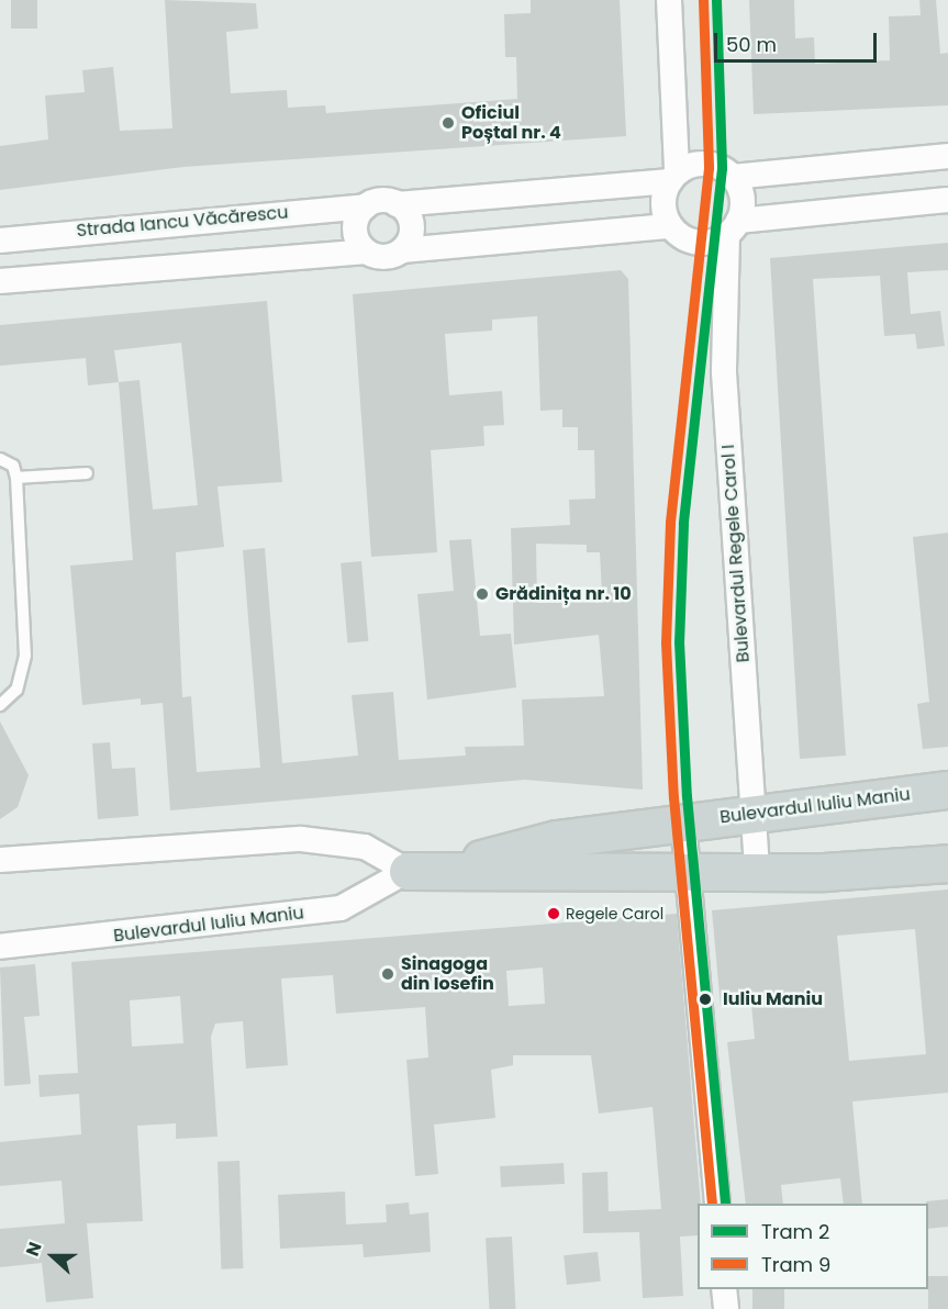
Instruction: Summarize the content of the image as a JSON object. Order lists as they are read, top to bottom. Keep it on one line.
{"streets":{"main road":["Bulevardul Iuliu Maniu"],"street":["Strada Iancu Văcărescu","Bulevardul Regele Carol I"]},"crossings":[["Bulevardul Regele Carol I","Bulevardul Iuliu Maniu"]],"places":["Oficiul Poștal nr. 4","Grădinița nr. 10","Regele Carol","Sinagoga din Iosefin","Iuliu Maniu"],"lines":["tram line 2","tram line 9"],"legend":["Tram 2","Tram 9"],"scale_bar":"50 m","north":"left"}
